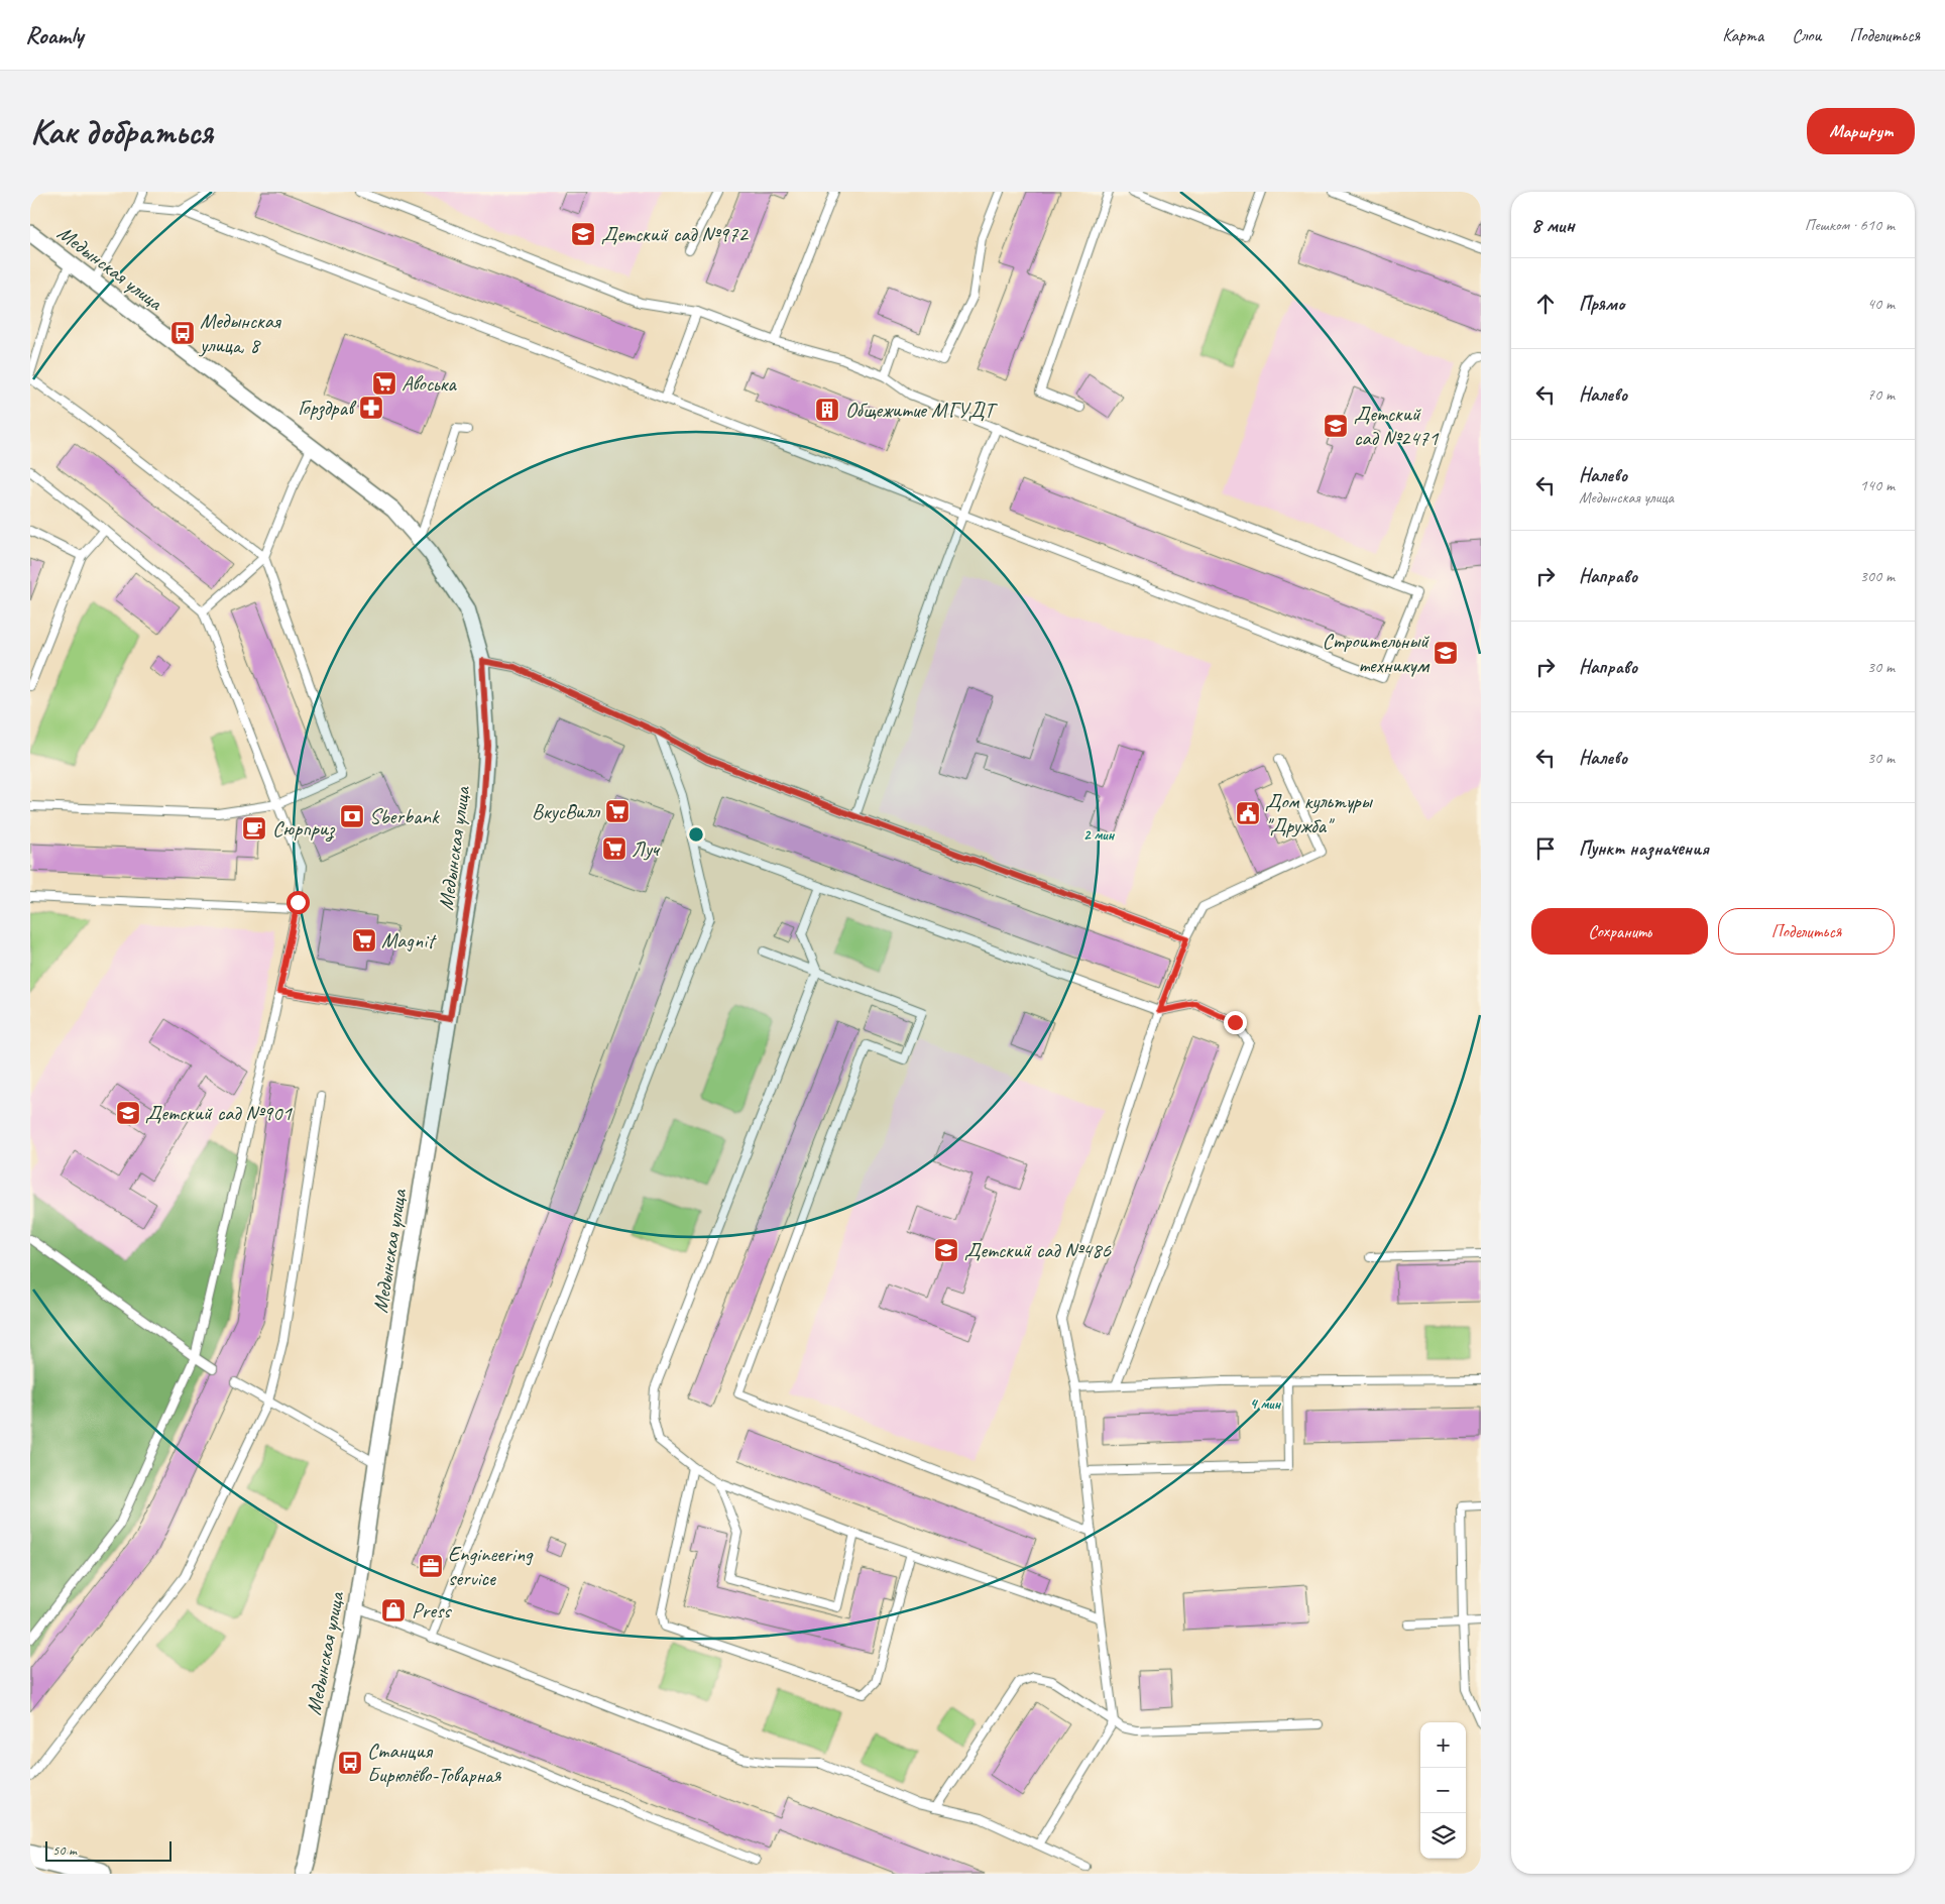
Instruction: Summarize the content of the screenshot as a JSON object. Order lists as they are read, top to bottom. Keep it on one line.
{"streets":{"street":["Медынская улица"]},"places":{"school or university":["Детский сад №972","Детский сад №2471","Строительный техникум","Детский сад №901","Детский сад №486"],"bus stop":["Медынская улица, 8","Станция Бирюлёво-Товарная"],"supermarket":["Авоська","ВкусВилл","Луч","Magnit"],"pharmacy":["Горздрав"],"building":["Общежитие МГУДТ"],"public building":["Дом культуры \"Дружба\""],"bank":["Sberbank"],"cafe":["Сюрприз"],"office":["Engineering service"],"shop":["Press"]},"scale_bar":"50 m","page":{"header":"Roamly","nav":["Карта","Слои","Поделиться"],"buttons":["Маршрут",["Сохранить","Поделиться"]],"title":"Как добраться","heading":["8 мин","Пешком · 610 m"],"list":[["Прямо","40 m"],["Налево","70 m"],["Налево","Медынская улица","140 m"],["Направо","300 m"],["Направо","30 m"],["Налево","30 m"],"Пункт назначения"],"map_buttons":["+","−"],"scale":"50 m"},"rings":["2 мин","4 мин"]}
